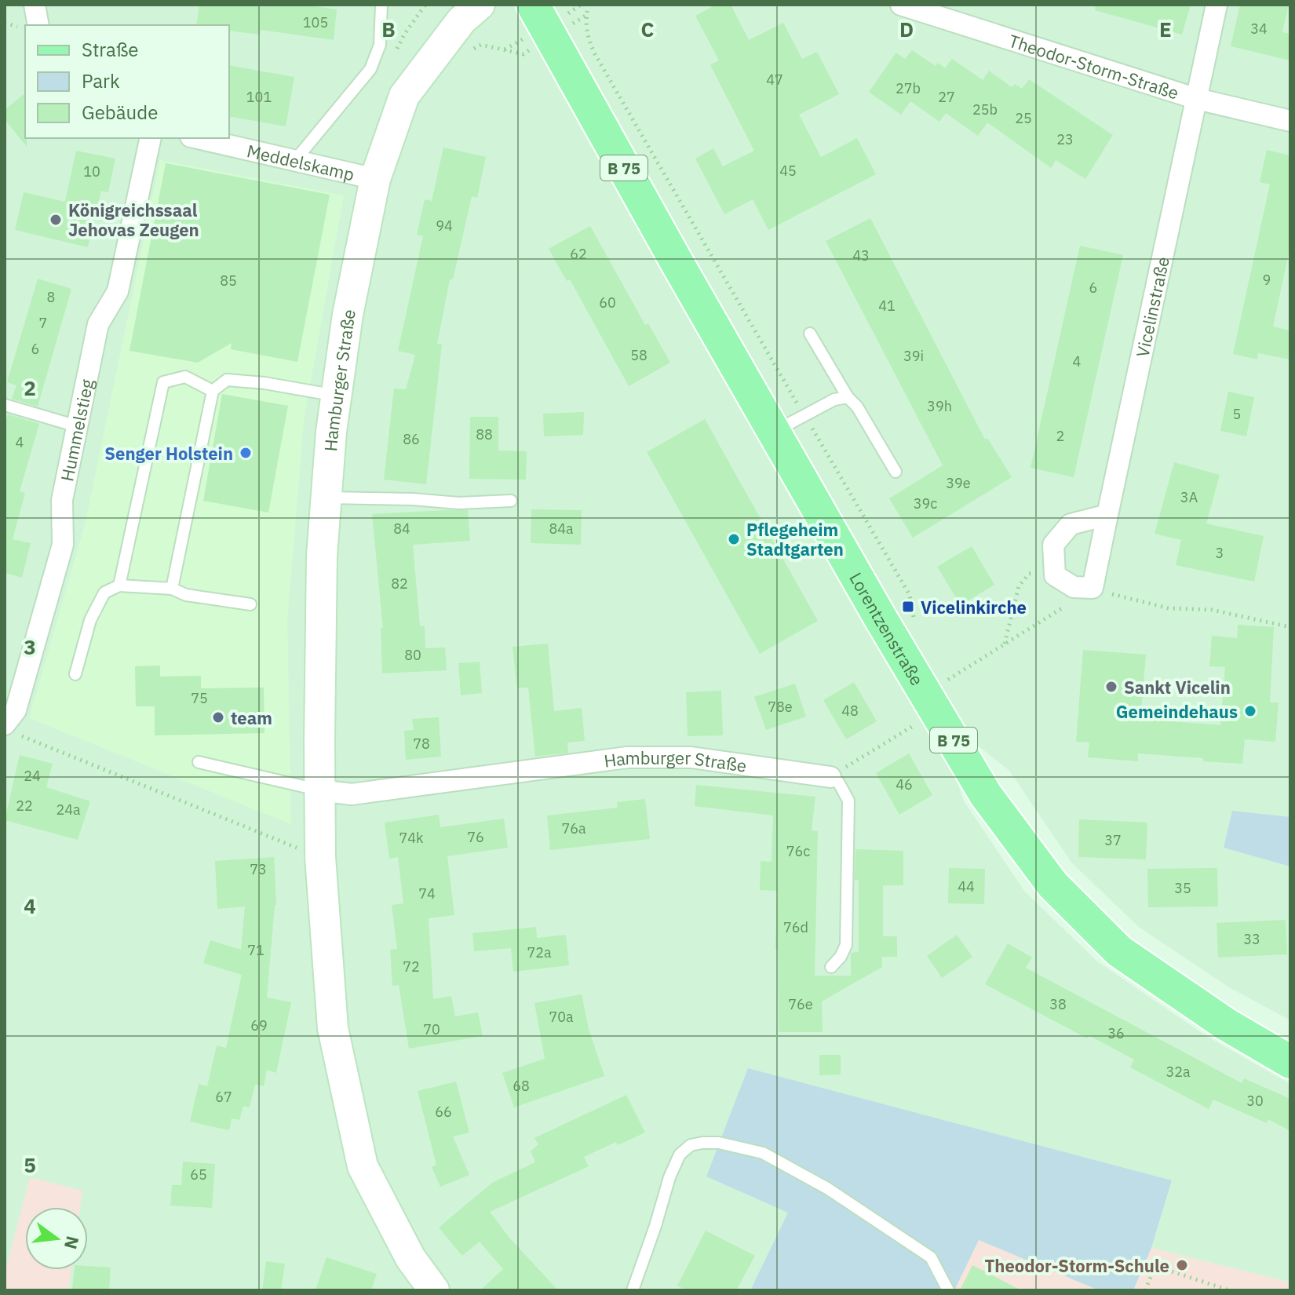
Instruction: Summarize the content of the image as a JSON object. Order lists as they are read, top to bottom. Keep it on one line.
{"streets":{"main road":["B 75","Lorentzenstraße"],"street":["Theodor-Storm-Straße","Meddelskamp","Vicelinstraße","Hamburger Straße","Hummelstieg"]},"crossings":[["Theodor-Storm-Straße","Vicelinstraße"],["Meddelskamp","Hamburger Straße"]],"places":{"other":["Königreichssaal Jehovas Zeugen","Senger Holstein","Pflegeheim Stadtgarten","Sankt Vicelin","Gemeindehaus","team","Theodor-Storm-Schule"],"transit":["Vicelinkirche"]},"house_numbers":["105","34","47","27b","101","27","25b","25","23","45","10","94","62","43","9","85","6","8","60","41","7","6","58","39i","4","39h","5","88","2","86","4","39e","3A","39c","84","84a","3","82","80","75","78e","48","78","24","46","22","24a","76a","76","74k","37","76c","73","44","35","74","76d","33","71","72a","72","76e","38","70a","69","70","36","32a","68","67","30","66","65"],"legend":["Straße","Park","Gebäude"],"north":"right","grid":{"columns":["B","C","D","E"],"rows":["2","3","4","5"]}}
